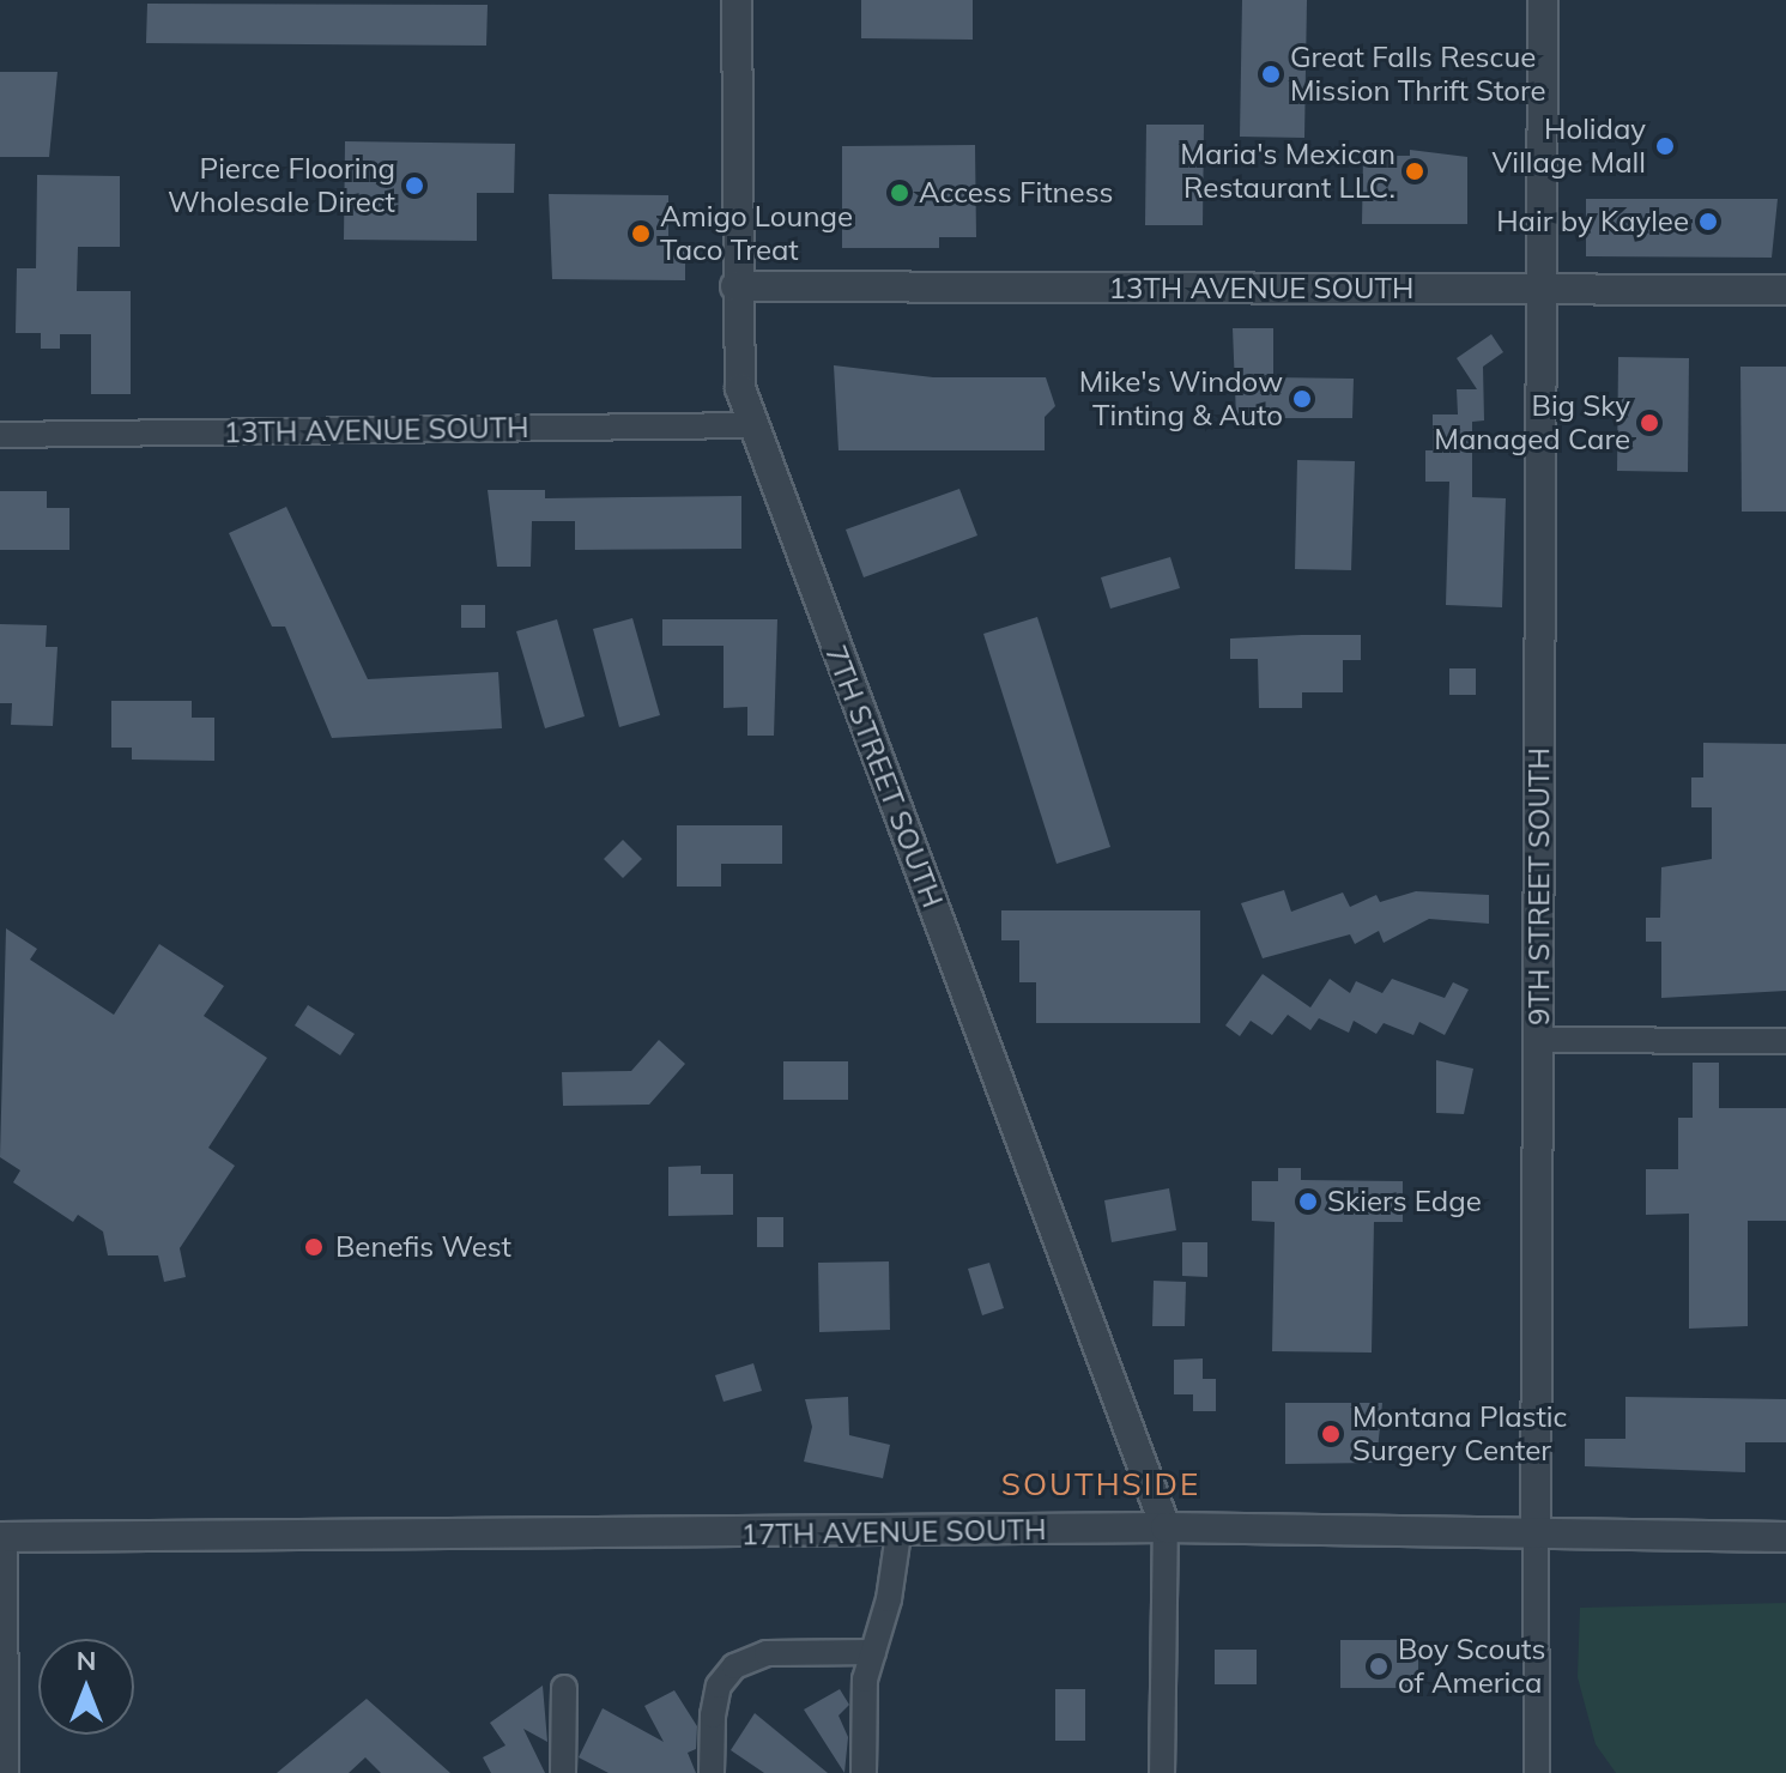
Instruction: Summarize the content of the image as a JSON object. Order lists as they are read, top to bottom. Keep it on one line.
{"streets":{"street":["13TH AVENUE SOUTH","7TH STREET SOUTH","9TH STREET SOUTH","17TH AVENUE SOUTH"]},"crossings":[["13TH AVENUE SOUTH","7TH STREET SOUTH"],["13TH AVENUE SOUTH","9TH STREET SOUTH"],["7TH STREET SOUTH","17TH AVENUE SOUTH"],["9TH STREET SOUTH","17TH AVENUE SOUTH"]],"districts":["SOUTHSIDE"],"places":["Great Falls Rescue Mission Thrift Store","Holiday Village Mall","Maria's Mexican Restaurant LLC.","Pierce Flooring Wholesale Direct","Access Fitness","Hair by Kaylee","Amigo Lounge Taco Treat","Mike's Window Tinting & Auto","Big Sky Managed Care","Skiers Edge","Benefis West","Montana Plastic Surgery Center","Boy Scouts of America"],"north":"top"}
